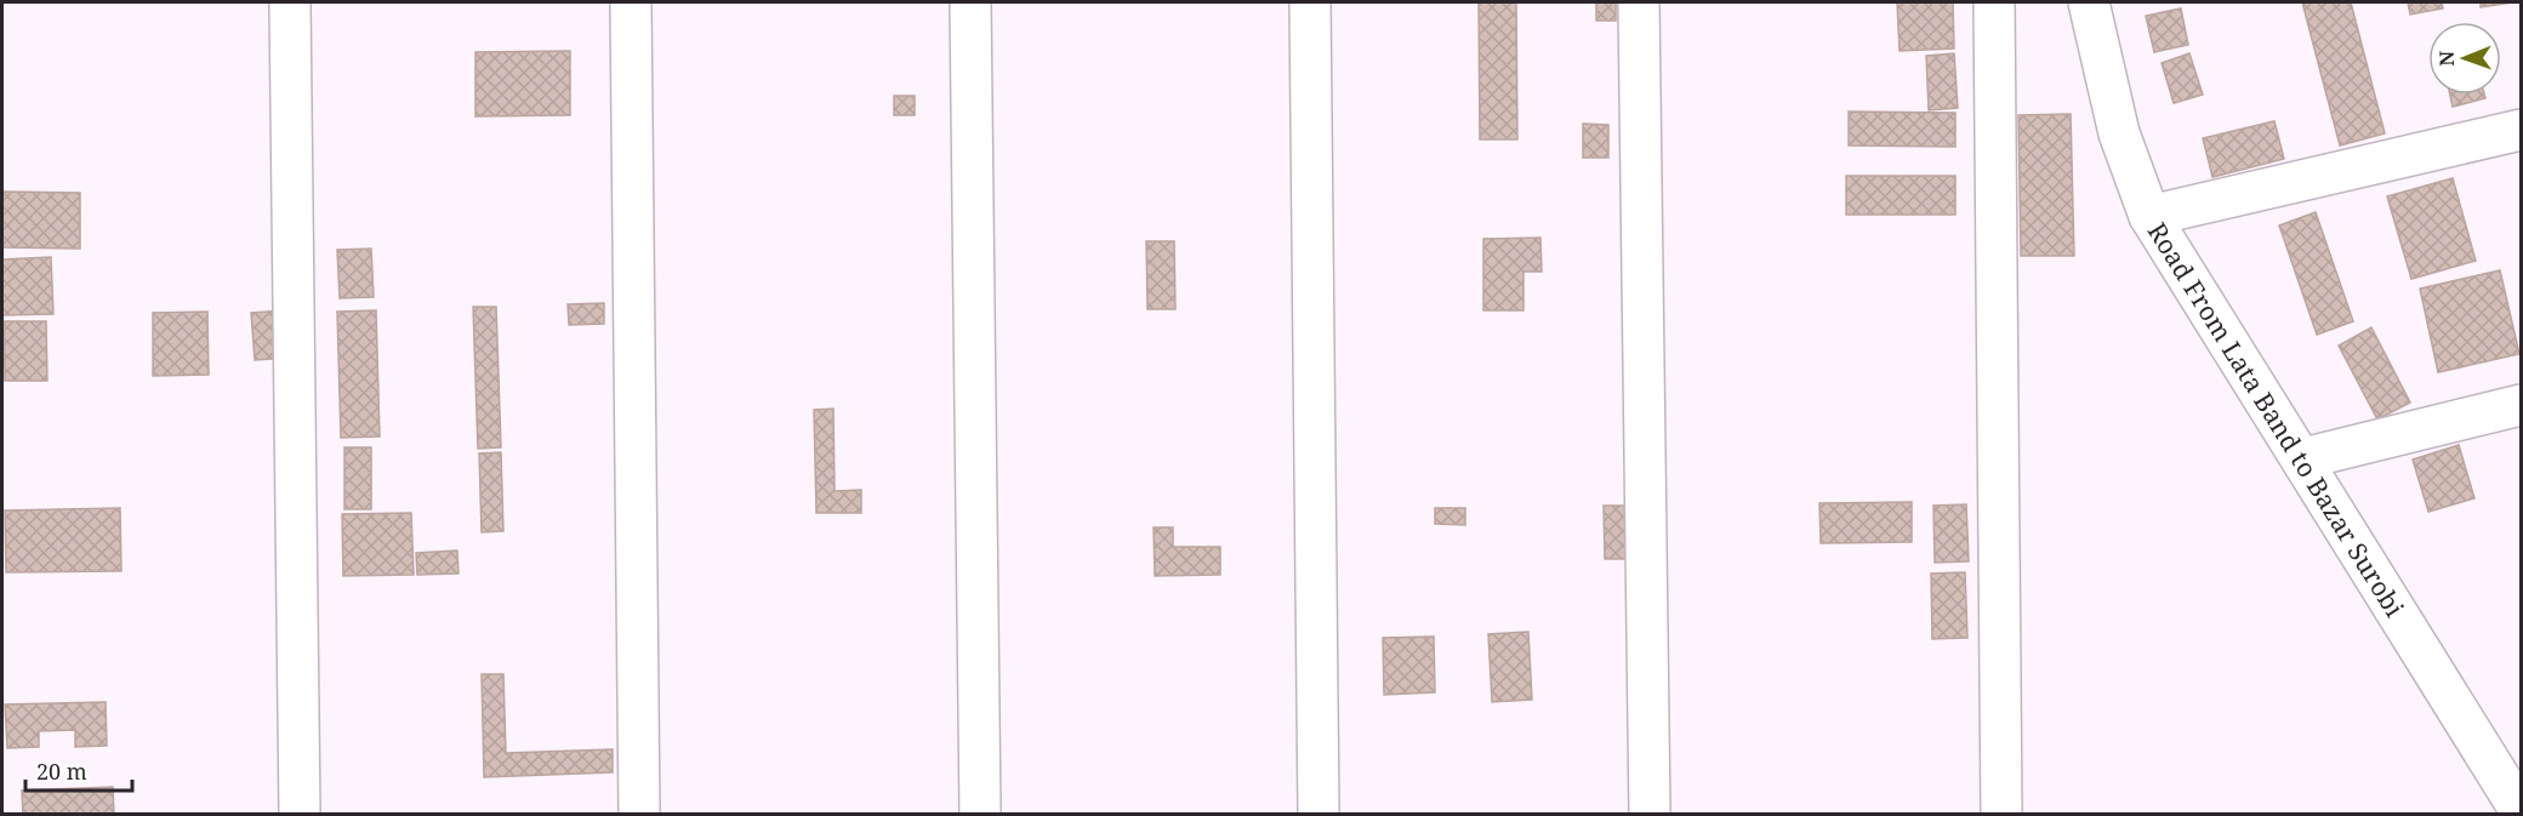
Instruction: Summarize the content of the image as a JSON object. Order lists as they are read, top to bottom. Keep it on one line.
{"streets":{"street":["Road From Lata Band to Bazar Surobi"]},"scale_bar":"20 m","north":"left"}
